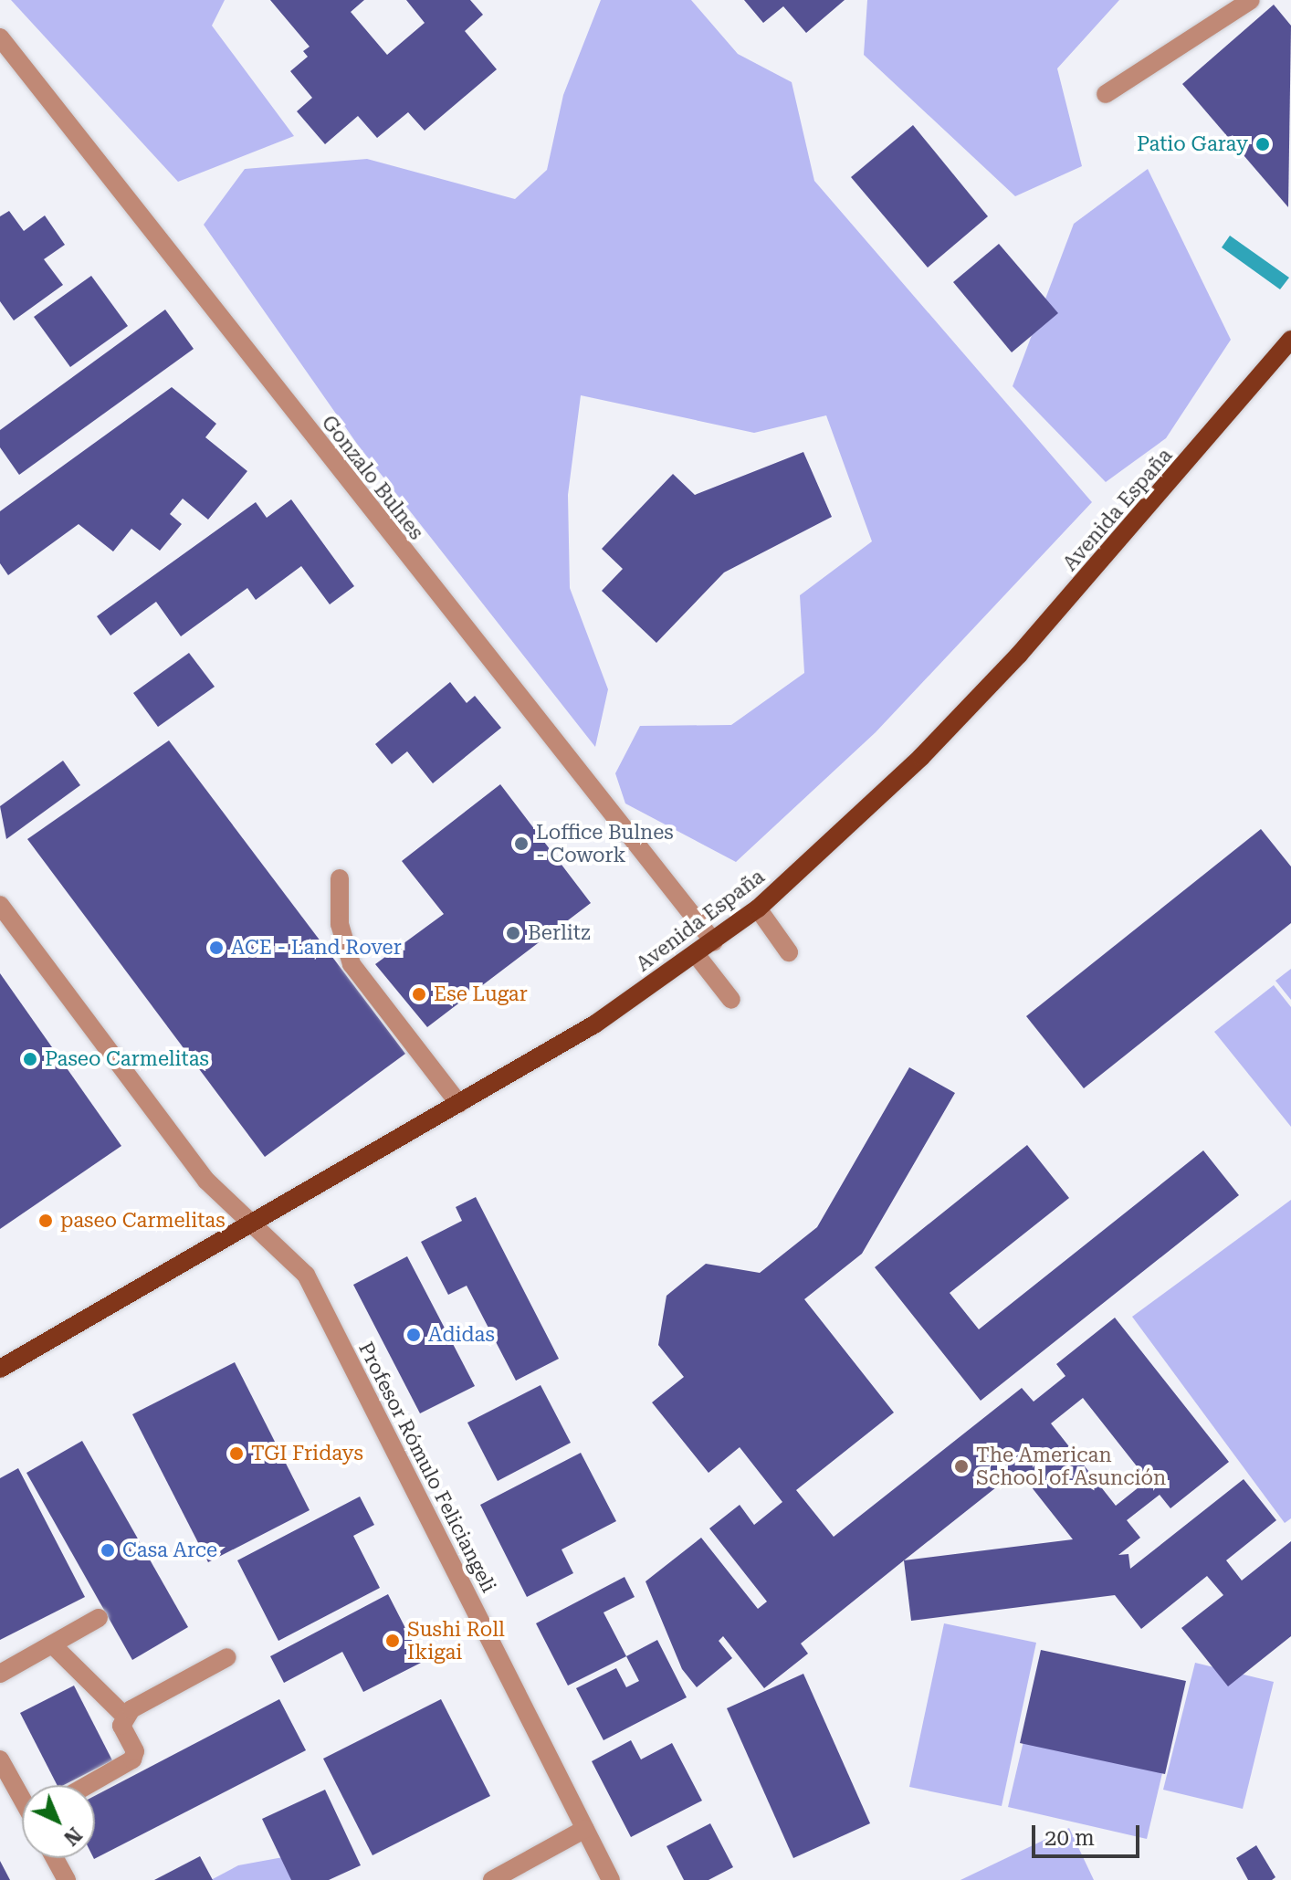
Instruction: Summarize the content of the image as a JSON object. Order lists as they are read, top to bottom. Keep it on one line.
{"streets":{"main road":["Avenida España"],"street":["Gonzalo Bulnes","Profesor Rómulo Feliciangeli"]},"crossings":[["Gonzalo Bulnes","Avenida España"],["Avenida España","Profesor Rómulo Feliciangeli"]],"places":["Patio Garay","Loffice Bulnes - Cowork","Berlitz","ACE - Land Rover","Ese Lugar","Paseo Carmelitas","paseo Carmelitas","Adidas","TGI Fridays","The American School of Asunción","Casa Arce","Sushi Roll Ikigai"],"scale_bar":"20 m","north":"bottom right"}
